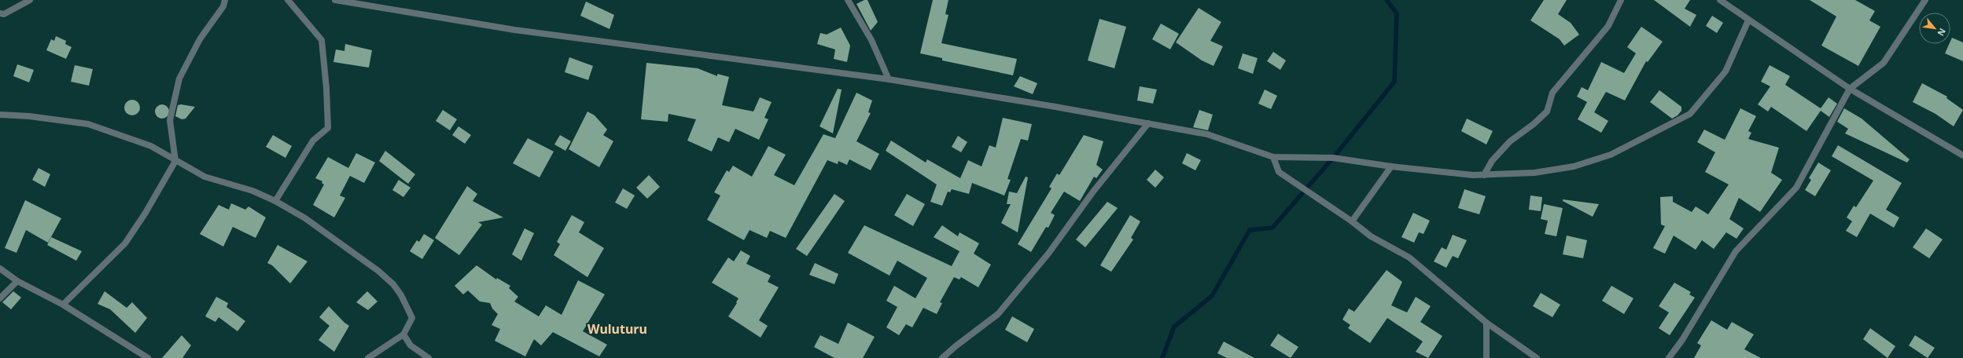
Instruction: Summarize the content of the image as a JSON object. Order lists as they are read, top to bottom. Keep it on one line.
{"districts":["Wuluturu"],"north":"bottom right"}
